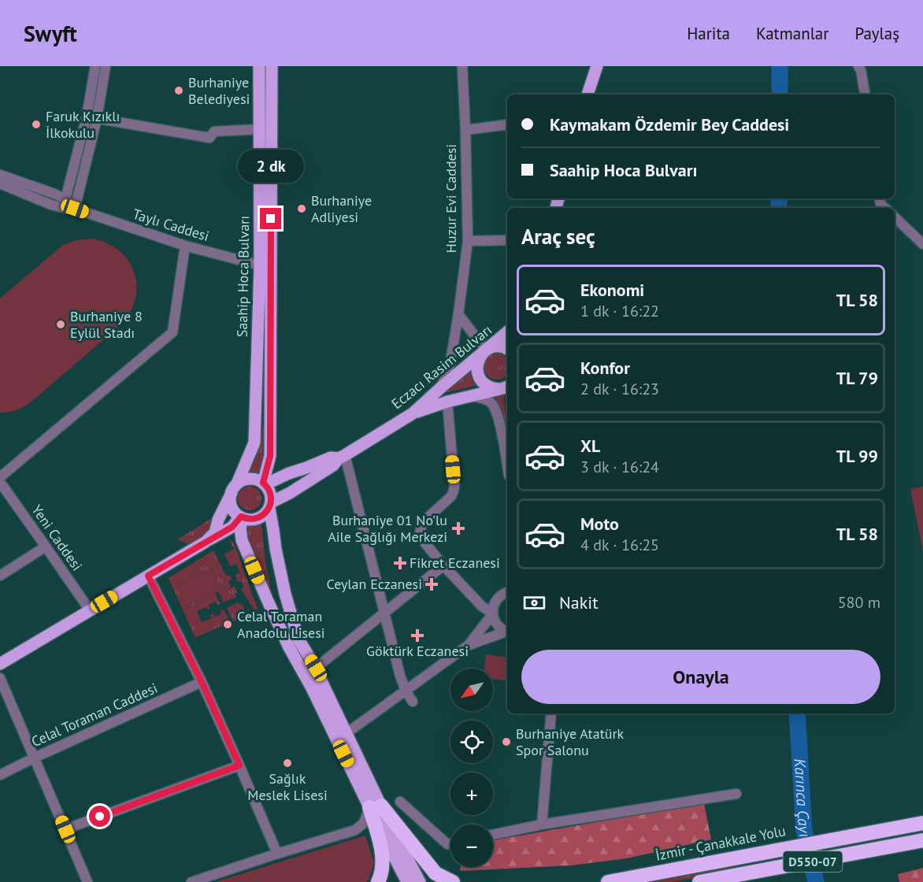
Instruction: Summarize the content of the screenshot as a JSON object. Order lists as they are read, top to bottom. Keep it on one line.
{"streets":{"highway":["İzmir - Çanakkale Yolu","D550-07"],"main road":["Saahip Hoca Bulvarı","Eczacı Rasim Bulvarı"],"street":["Huzur Evi Caddesi","Taylı Caddesi","Yeni Caddesi","Celal Toraman Caddesi"]},"crossings":[["Huzur Evi Caddesi","Eczacı Rasim Bulvarı"],["Taylı Caddesi","Saahip Hoca Bulvarı"],["Saahip Hoca Bulvarı","Eczacı Rasim Bulvarı"]],"water":["Karınca Çayı"],"places":{"other":["Burhaniye Belediyesi","Faruk Kızıklı İlkokulu","Burhaniye Adliyesi","Burhaniye 8 Eylül Stadı","Celal Toraman Anadolu Lisesi","Burhaniye Atatürk Spor Salonu","Sağlık Meslek Lisesi"],"health":["Burhaniye 01 No'lu Aile Sağlığı Merkezi","Fikret Eczanesi","Ceylan Eczanesi","Göktürk Eczanesi"]},"north":"bottom left","page":{"header":"Swyft","nav":["Harita","Katmanlar","Paylaş"],"banner":["Kaymakam Özdemir Bey Caddesi","Saahip Hoca Bulvarı"],"bubble":"2 dk","heading":"Araç seç","list":[{"name":"Ekonomi","note":"1 dk · 16:22","value":"TL 58"},{"name":"Konfor","note":"2 dk · 16:23","value":"TL 79"},{"name":"XL","note":"3 dk · 16:24","value":"TL 99"},{"name":"Moto","note":"4 dk · 16:25","value":"TL 58"}],"pay":["Nakit","580 m"],"buttons":"Onayla","map_buttons":["+","−"]}}
